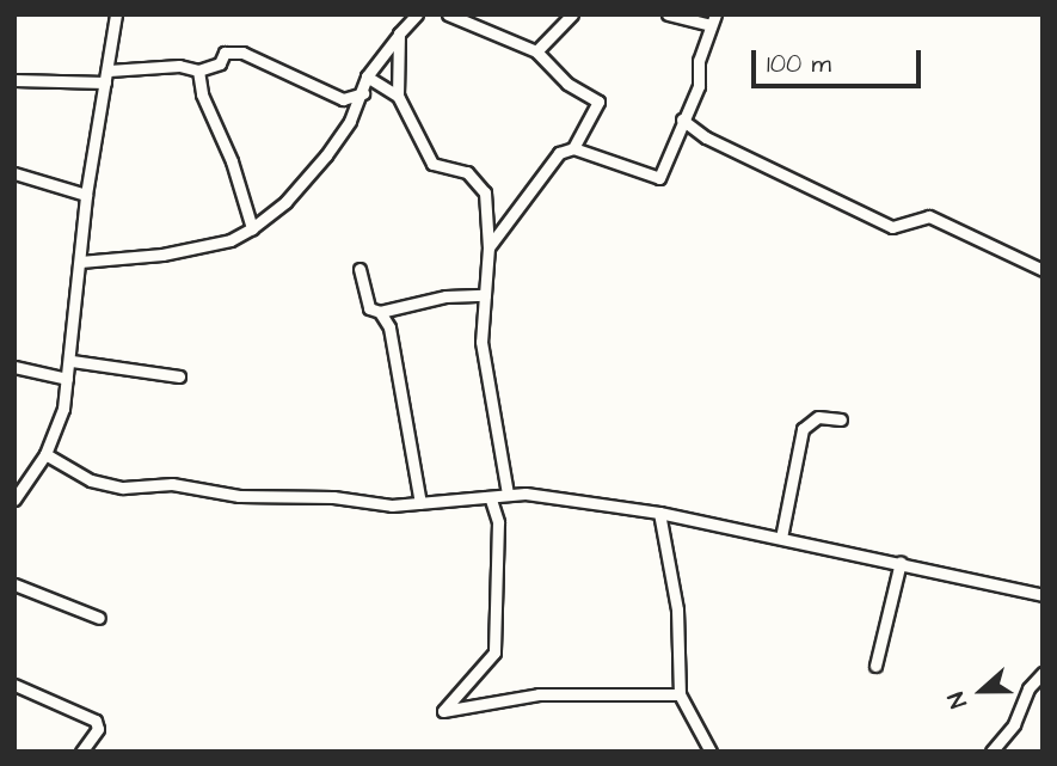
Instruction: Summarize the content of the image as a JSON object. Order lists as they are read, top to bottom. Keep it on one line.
{"scale_bar":"100 m","north":"left"}
